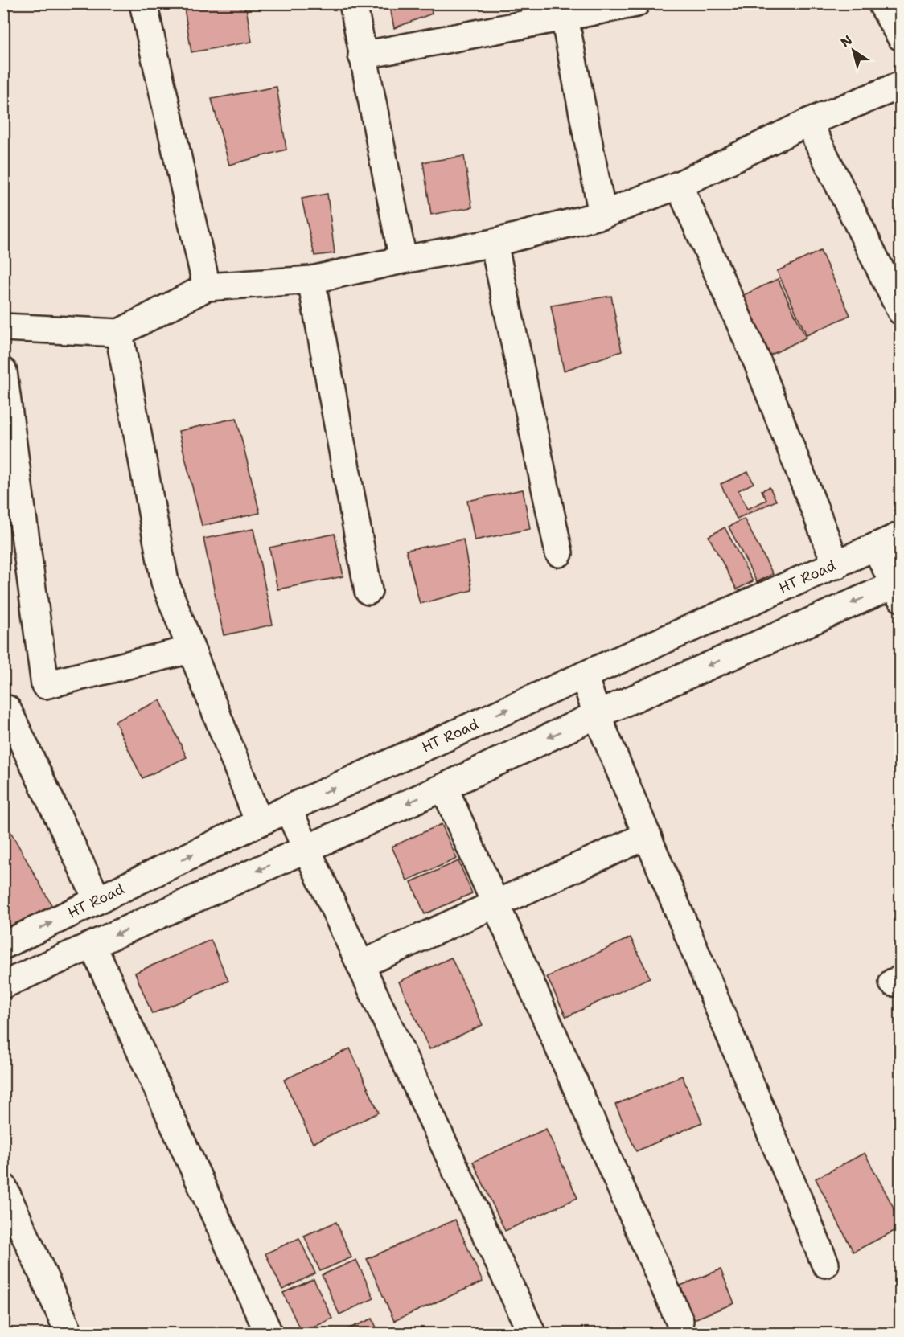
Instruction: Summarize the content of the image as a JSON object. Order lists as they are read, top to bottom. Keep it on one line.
{"streets":{"street":["HT Road"]},"north":"top left"}
